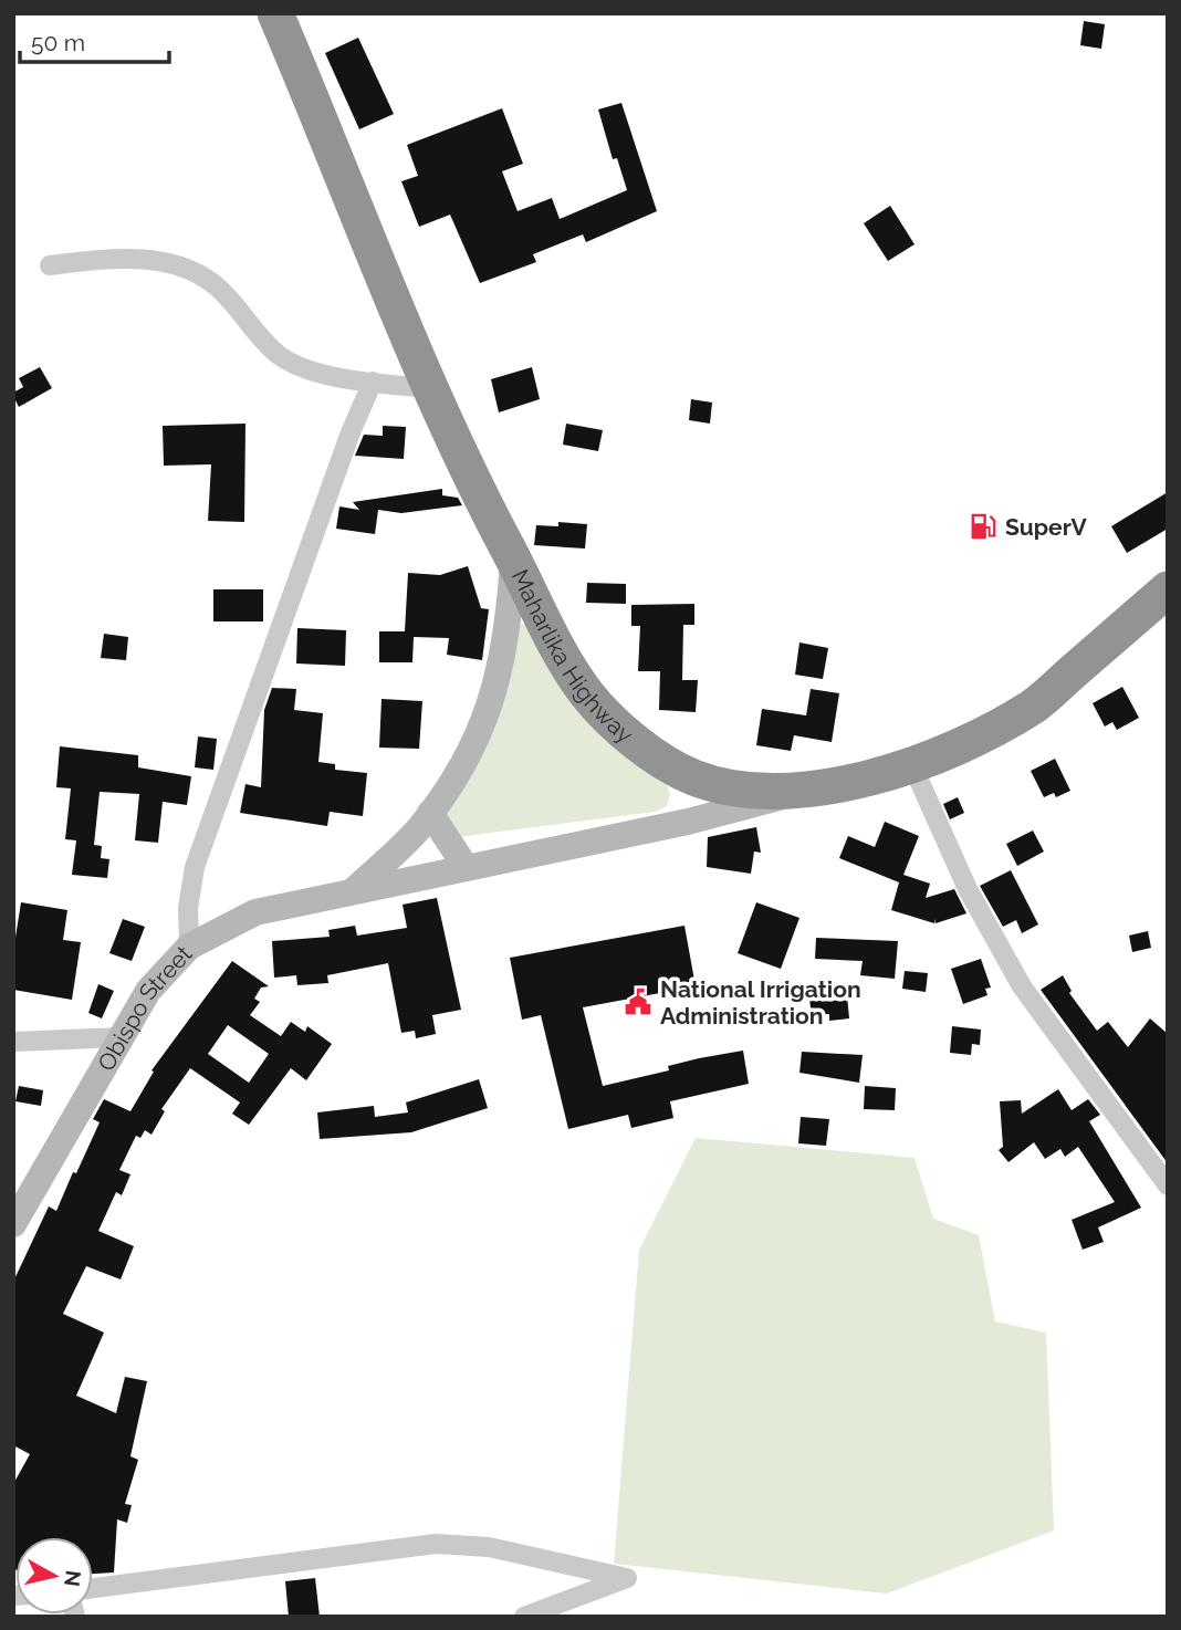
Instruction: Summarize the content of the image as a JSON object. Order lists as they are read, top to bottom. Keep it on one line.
{"streets":{"highway":["Maharlika Highway"],"street":["Obispo Street"]},"crossings":[["Maharlika Highway","Obispo Street"]],"places":{"fuel station":["SuperV"],"public building":["National Irrigation Administration"]},"scale_bar":"50 m","north":"right"}
